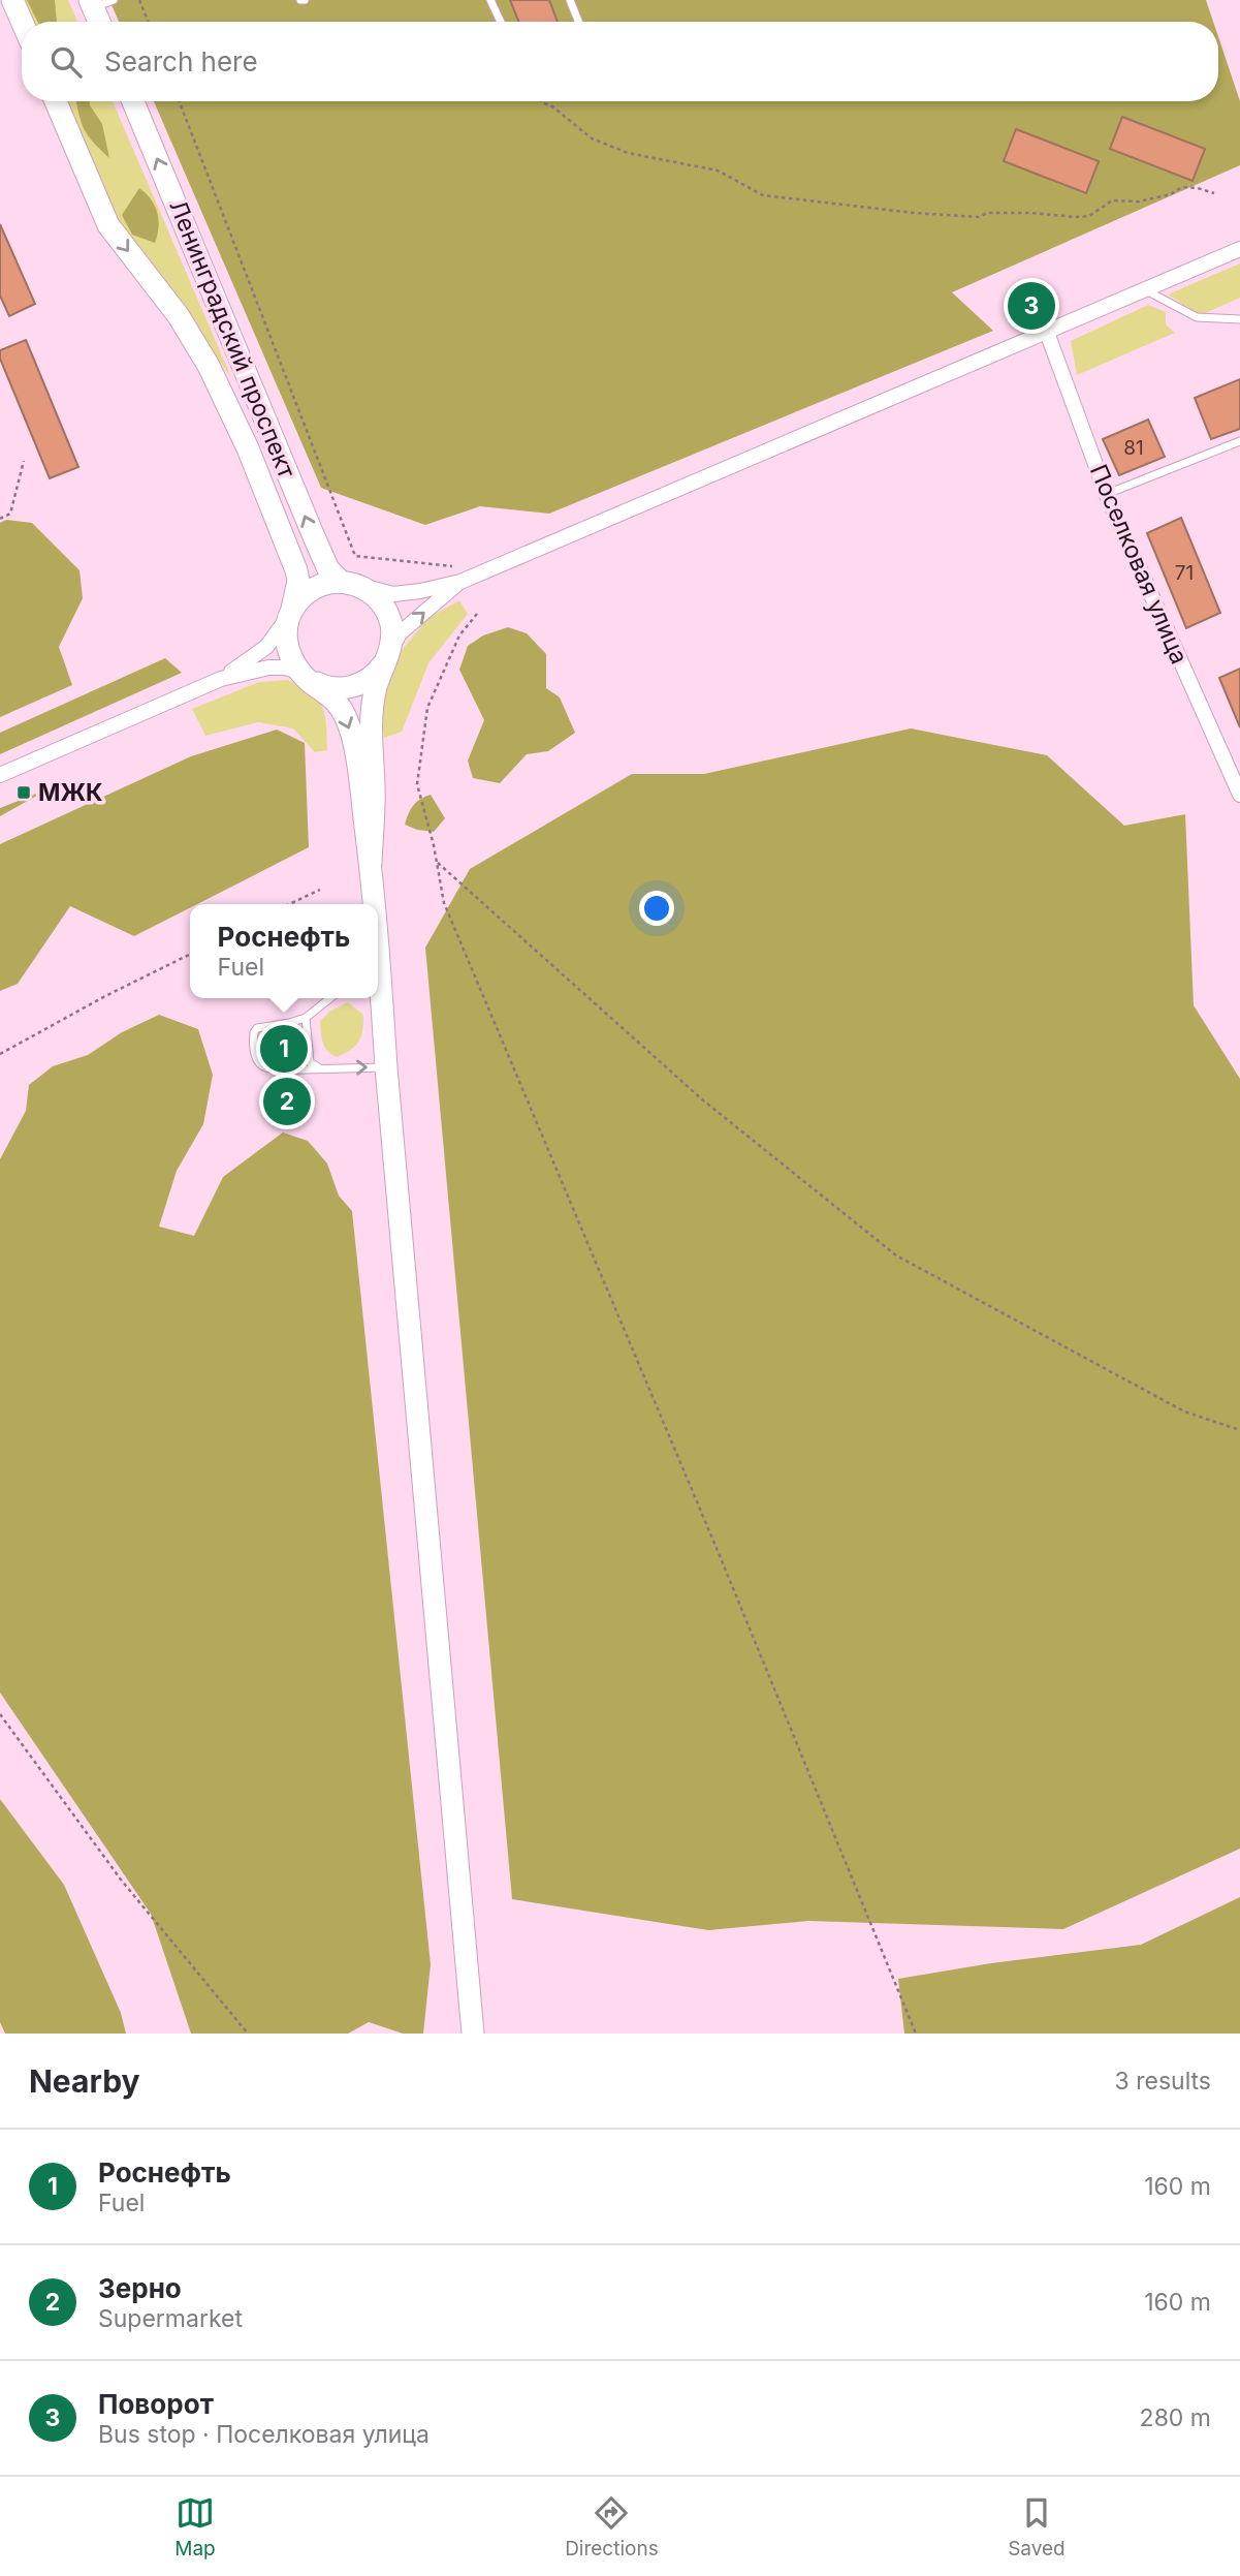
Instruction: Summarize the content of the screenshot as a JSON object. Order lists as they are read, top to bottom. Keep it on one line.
{"streets":{"main road":["Ленинградский проспект"],"street":["Поселковая улица"]},"places":{"transit":["МЖК"]},"house_numbers":["81","71"],"page":{"search":"Search here","pins":["3","1","2"],"popup":["Роснефть","Fuel"],"heading":["Nearby","3 results"],"list":[{"mark":"1","name":"Роснефть","note":"Fuel","value":"160 m"},{"mark":"2","name":"Зерно","note":"Supermarket","value":"160 m"},{"mark":"3","name":"Поворот","note":"Bus stop · Поселковая улица","value":"280 m"}],"nav":["Map","Directions","Saved"]}}
